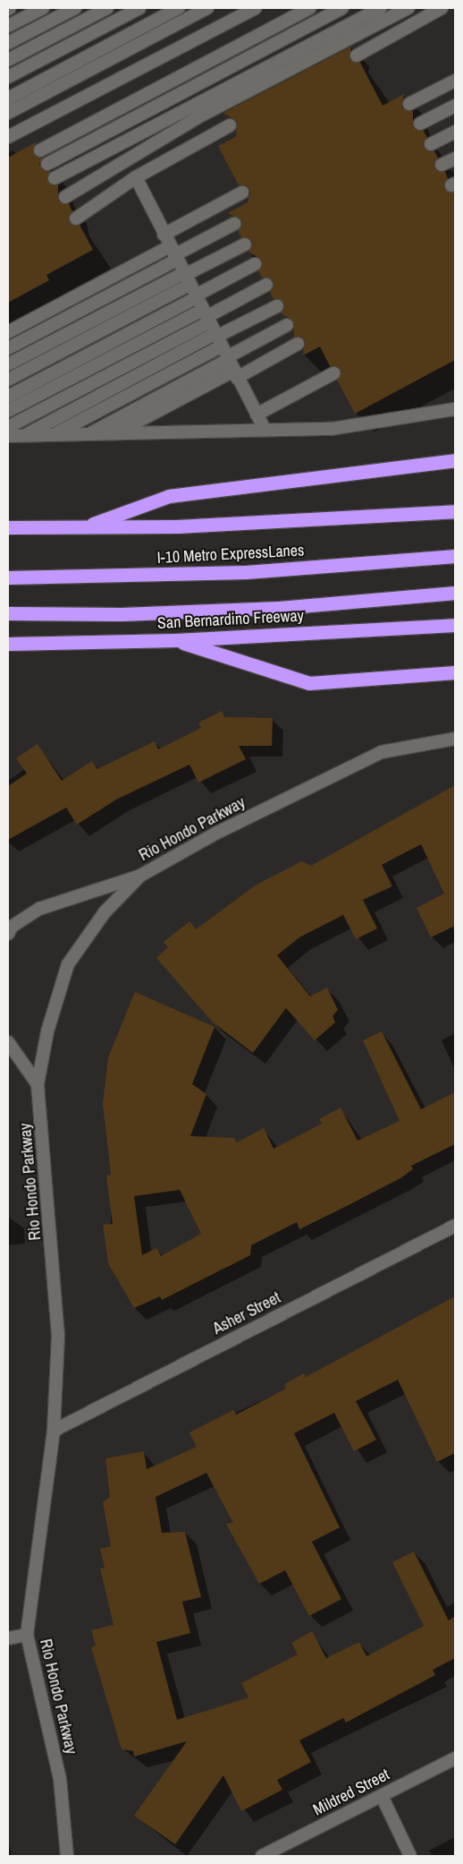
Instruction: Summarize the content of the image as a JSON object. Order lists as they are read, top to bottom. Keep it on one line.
{"streets":{"highway":["I-10 Metro ExpressLanes","San Bernardino Freeway"],"street":["Rio Hondo Parkway","Asher Street","Mildred Street"]},"crossings":[["Rio Hondo Parkway","Asher Street"]]}
